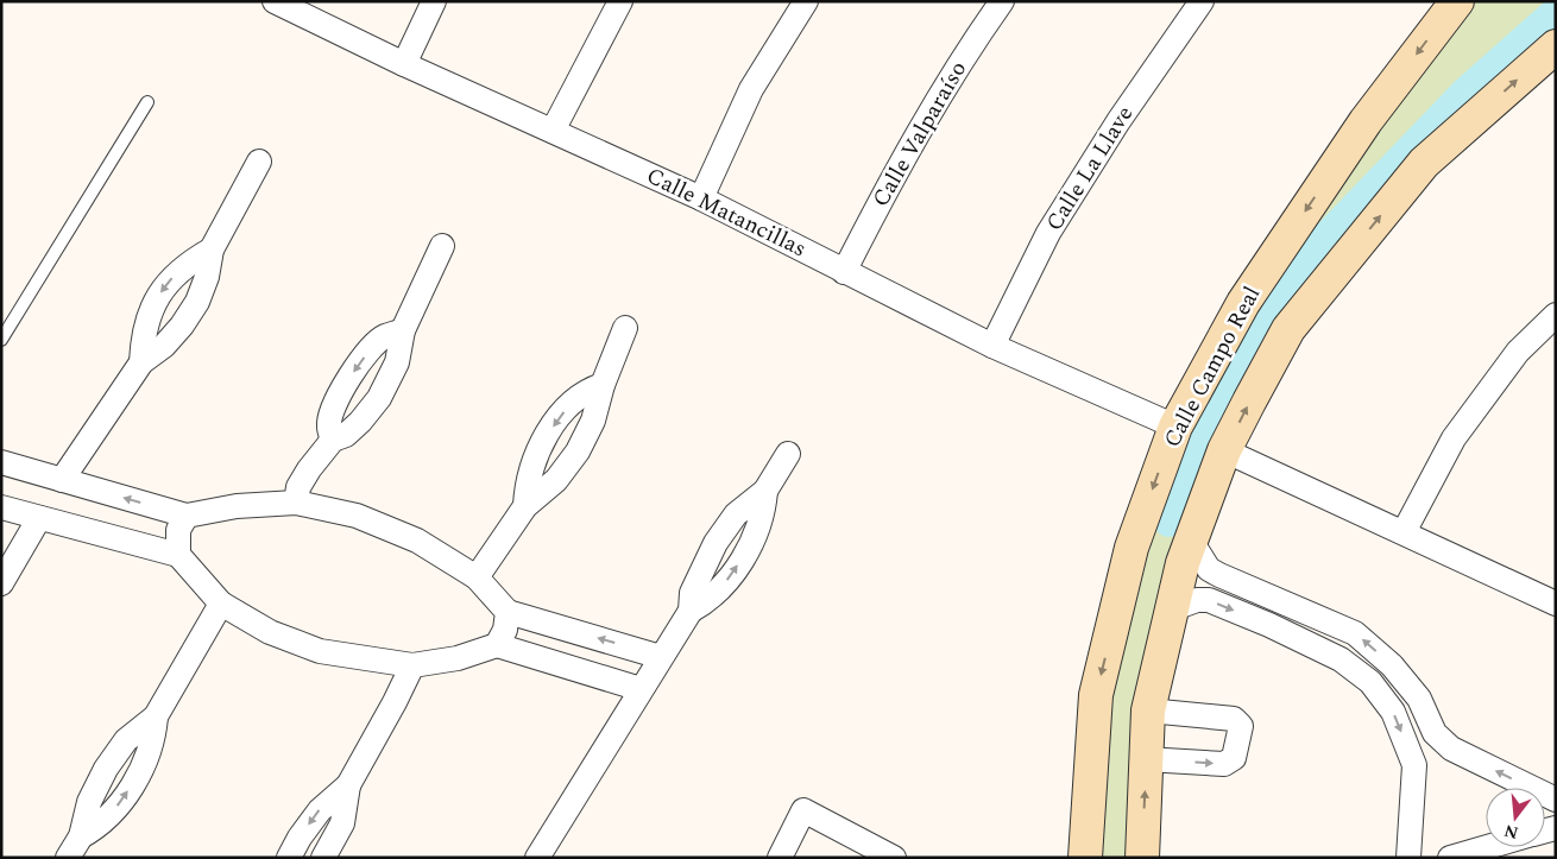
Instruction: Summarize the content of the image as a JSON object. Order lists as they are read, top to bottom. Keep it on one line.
{"streets":{"street":["Calle Valparaíso","Calle La Llave","Calle Matancillas","Calle Campo Real"]},"crossings":[["Calle Valparaíso","Calle Matancillas"],["Calle La Llave","Calle Matancillas"],["Calle Matancillas","Calle Campo Real"]],"north":"bottom"}
